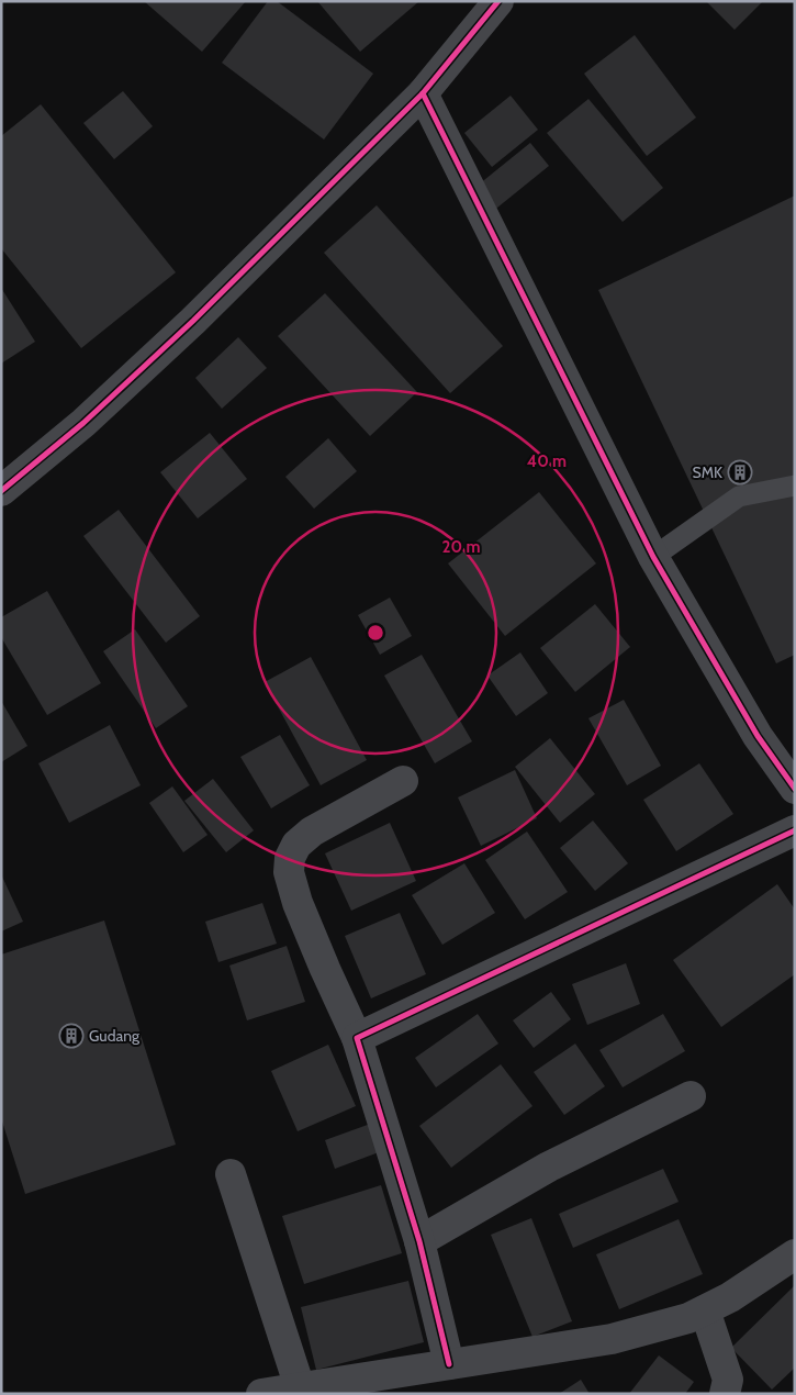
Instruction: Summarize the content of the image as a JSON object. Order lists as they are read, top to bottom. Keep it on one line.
{"places":{"building":["SMK","Gudang"]},"rings":["40 m","20 m"]}
